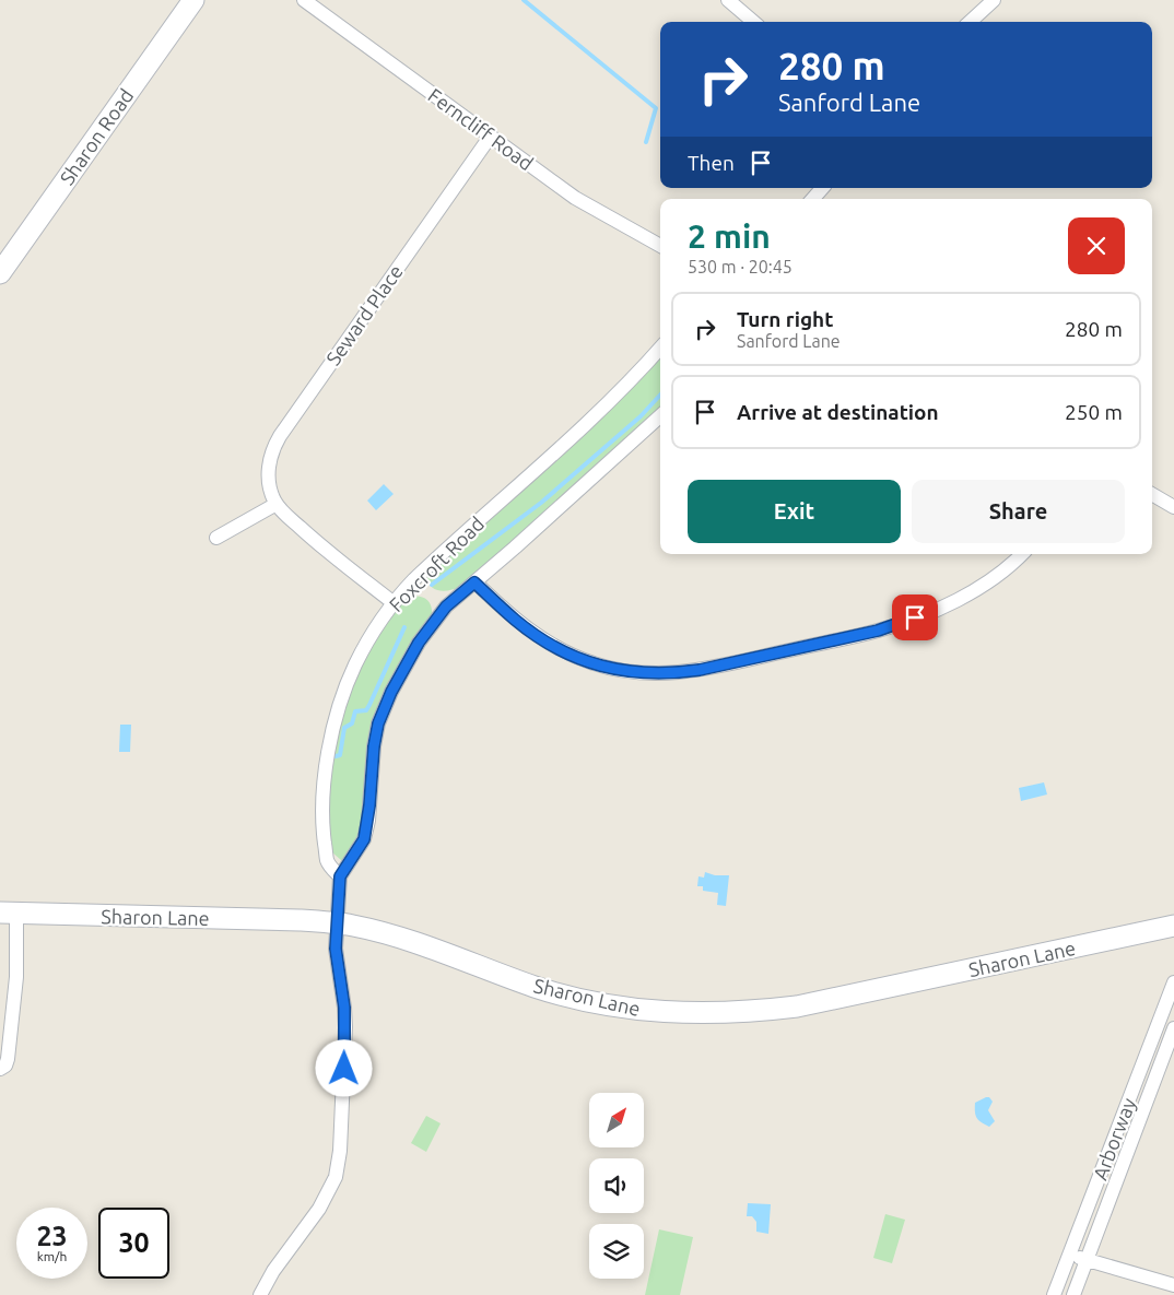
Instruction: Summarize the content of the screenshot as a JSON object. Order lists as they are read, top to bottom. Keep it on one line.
{"streets":{"main road":["Sharon Road","Sharon Lane"],"street":["Ferncliff Road","Seward Place","Foxcroft Road","Arborway"]},"crossings":[["Ferncliff Road","Seward Place"],["Seward Place","Foxcroft Road"],["Foxcroft Road","Sharon Lane"]],"north":"top right","page":{"turn":["280 m","Sanford Lane"],"then":"Then","heading":["2 min","530 m · 20:45"],"list":[{"name":"Turn right","note":"Sanford Lane","value":"280 m"},{"name":"Arrive at destination","value":"250 m"}],"buttons":["Exit","Share"],"speed":"23 km/h","limit":"30"}}
